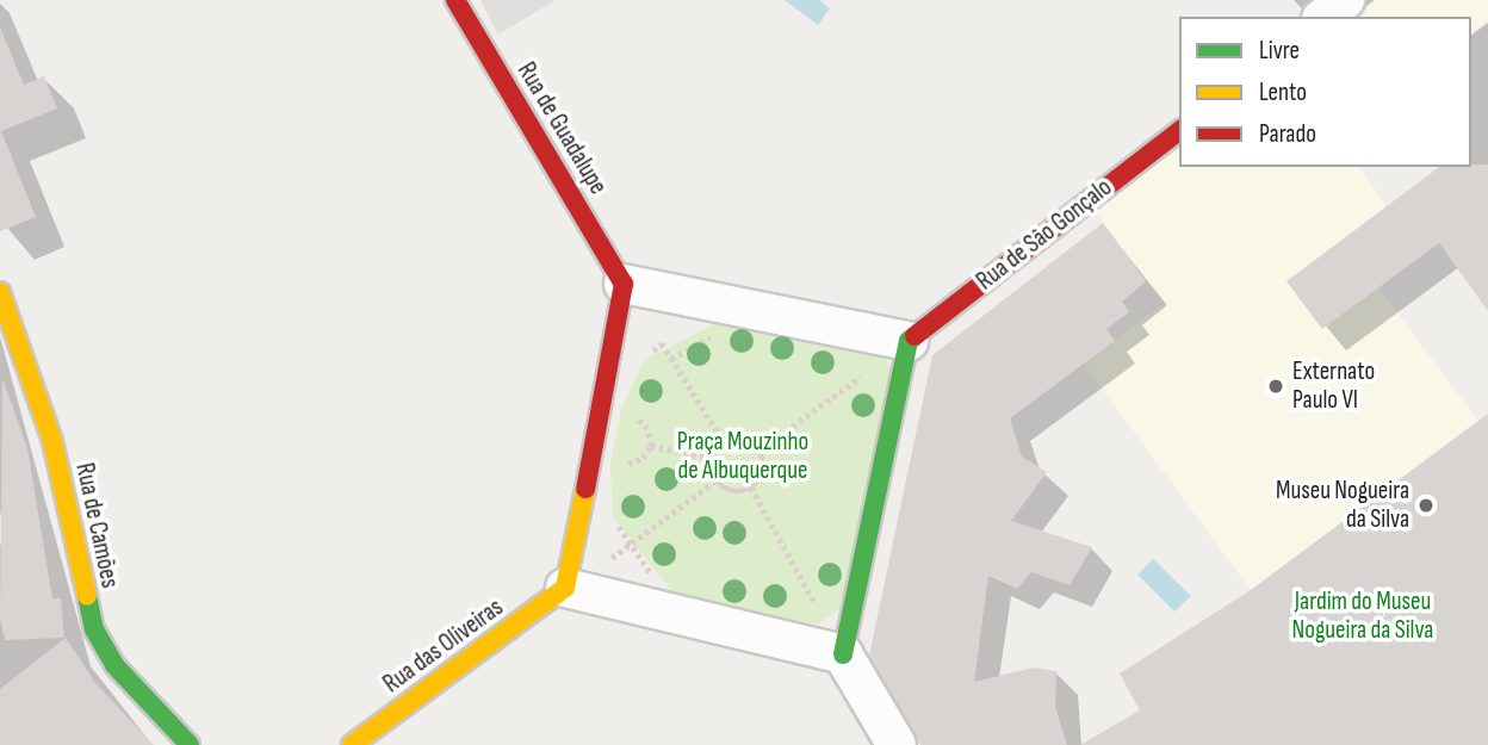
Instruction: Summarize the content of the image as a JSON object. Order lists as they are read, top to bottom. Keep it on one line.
{"streets":{"street":["Rua de Guadalupe","Rua de São Gonçalo","Rua de Camões","Rua das Oliveiras"]},"parks":["Praça Mouzinho de Albuquerque","Jardim do Museu Nogueira da Silva"],"places":["Externato Paulo VI","Museu Nogueira da Silva"],"legend":["Livre","Lento","Parado"]}
